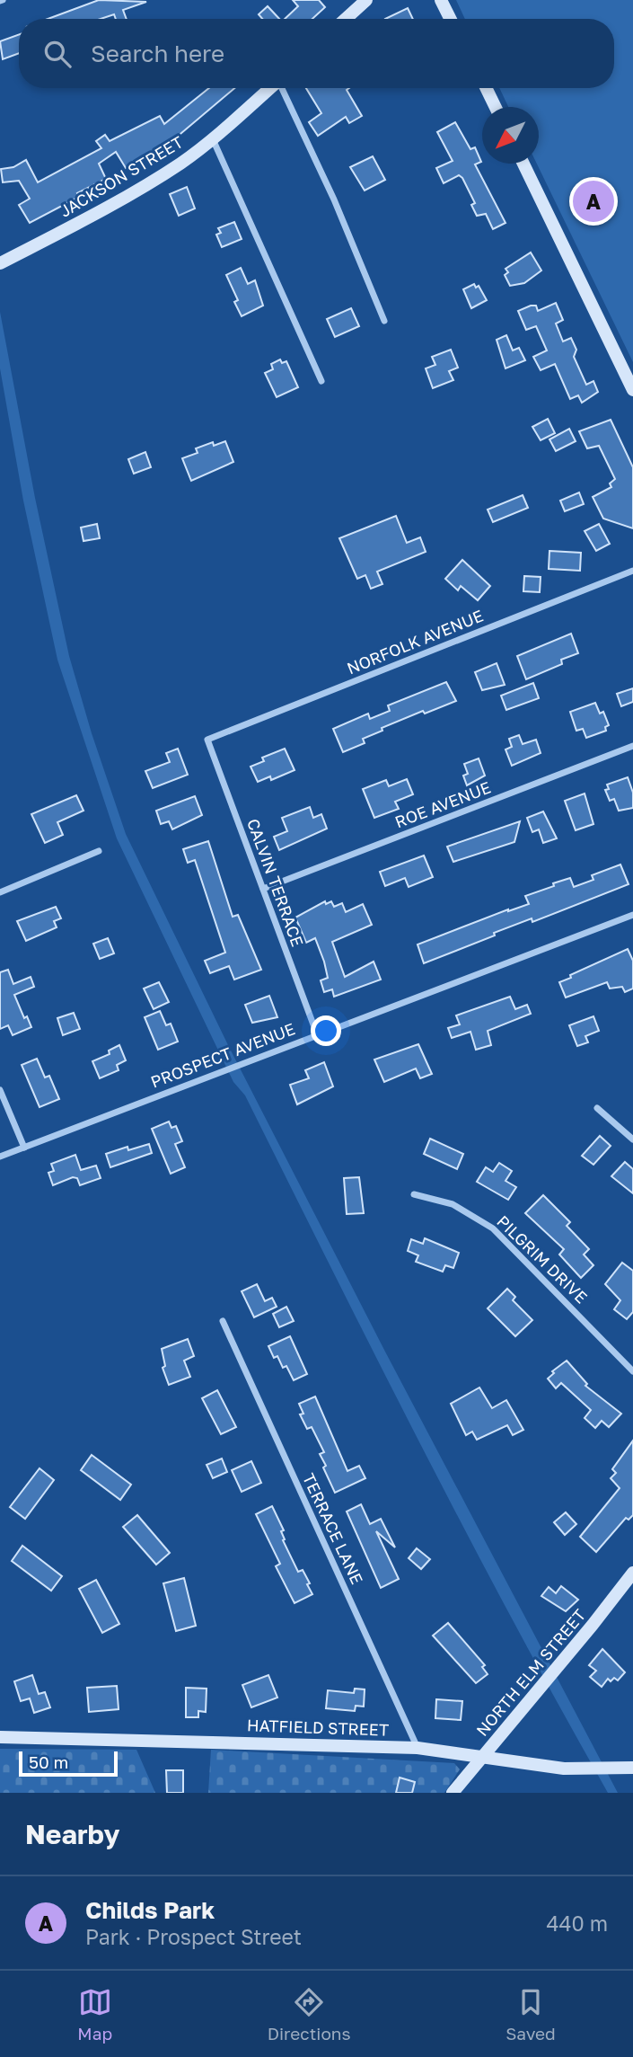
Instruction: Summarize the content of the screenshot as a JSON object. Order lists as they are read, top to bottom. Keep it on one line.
{"streets":{"street":["JACKSON STREET","NORFOLK AVENUE","ROE AVENUE","CALVIN TERRACE","PROSPECT AVENUE","PILGRIM DRIVE","TERRACE LANE","NORTH ELM STREET","HATFIELD STREET"]},"crossings":[["NORFOLK AVENUE","CALVIN TERRACE"],["ROE AVENUE","CALVIN TERRACE"],["CALVIN TERRACE","PROSPECT AVENUE"],["TERRACE LANE","HATFIELD STREET"],["NORTH ELM STREET","HATFIELD STREET"]],"scale_bar":"50 m","north":"bottom left","page":{"search":"Search here","pins":"A","scale":"50 m","heading":"Nearby","list":[{"mark":"A","name":"Childs Park","note":"Park · Prospect Street","value":"440 m"}],"nav":["Map","Directions","Saved"]}}
